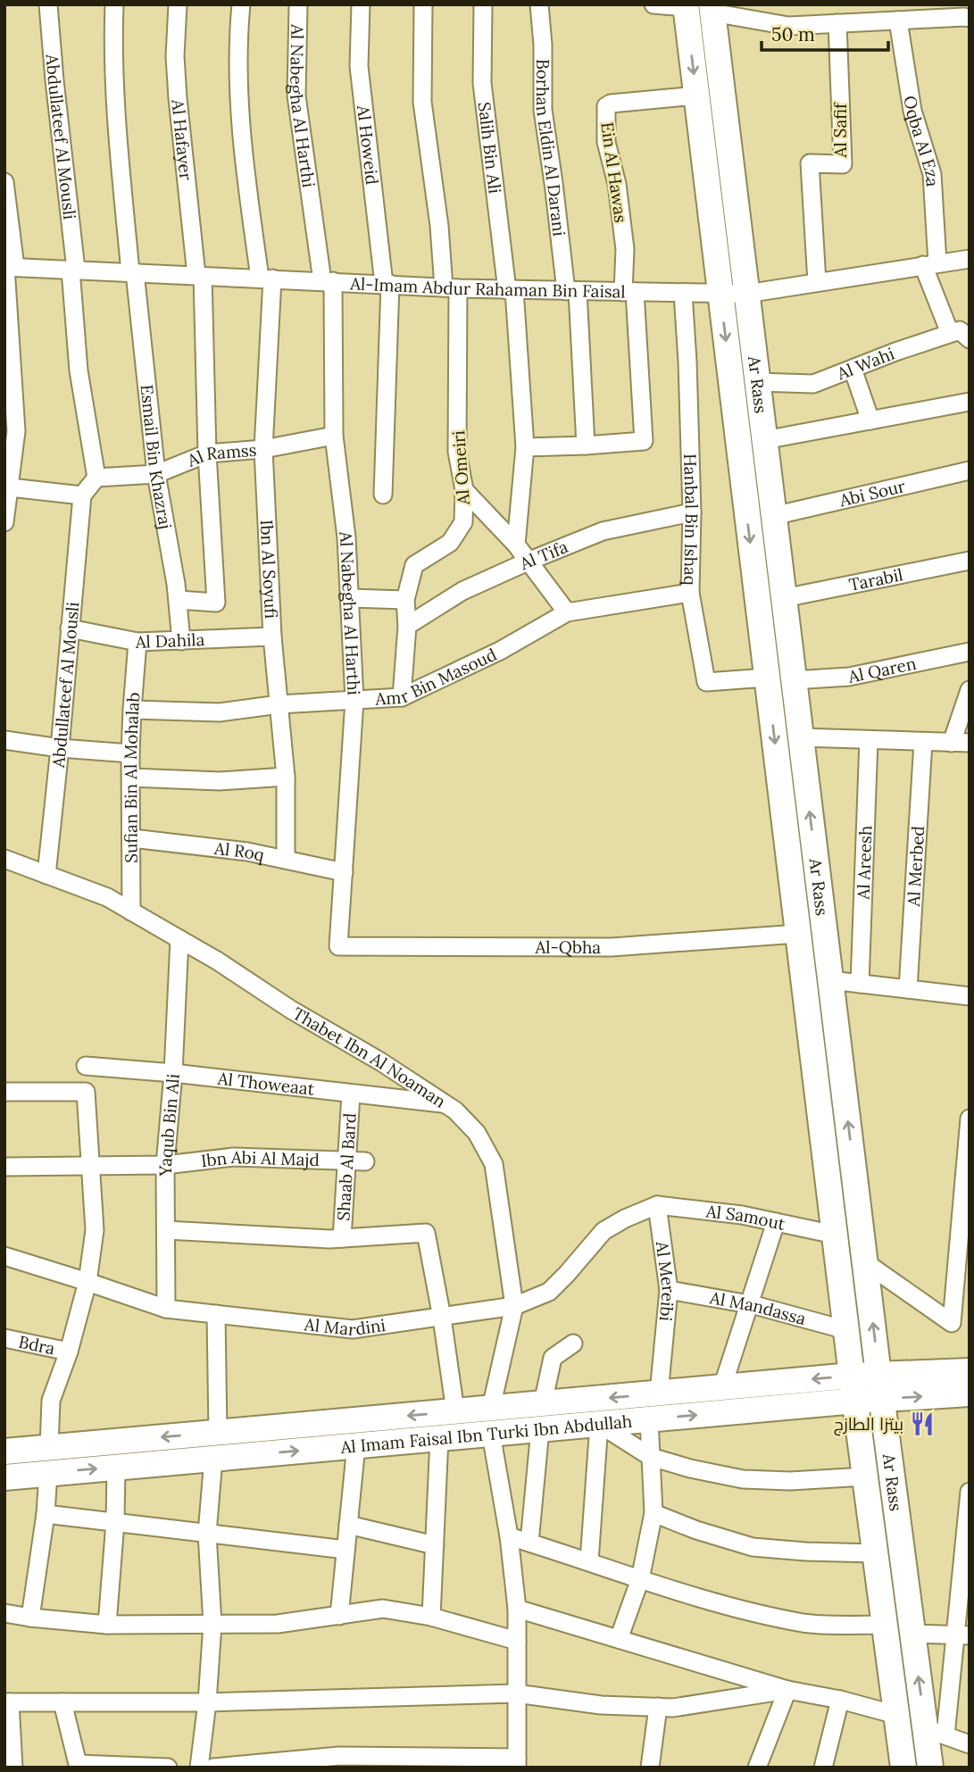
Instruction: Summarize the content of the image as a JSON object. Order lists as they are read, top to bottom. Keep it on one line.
{"streets":{"street":["Al Nabegha Al Harthi","Al Safif","Abdullateef Al Mousli","Al Hafayer","Oqba Al Eza","Al Howeid","Salih Bin Ali","Borhan Eldin Al Darani","Ein Al Hawas","Al-Imam Abdur Rahaman Bin Faisal","Al Wahi","Ar Rass","Al Ramss","Esmail Bin Khazraj","Al Omeiri","Abi Sour","Hanbal Bin Ishaq","Al Tifa","Ibn Al Soyufi","Tarabil","Al Dahila","Al Qaren","Amr Bin Masoud","Sufian Bin Al Mohalab","Al Roq","Al Areesh","Al Merbed","Al-Qbha","Thabet Ibn Al Noaman","Al Thoweaat","Yaqub Bin Ali","Ibn Abi Al Majd","Shaab Al Bard","Al Samout","Al Mereibi","Al Mandassa","Al Mardini","Bdra","Al Imam Faisal Ibn Turki Ibn Abdullah"]},"crossings":[["Al Nabegha Al Harthi","Al-Imam Abdur Rahaman Bin Faisal"],["Al Nabegha Al Harthi","Al Ramss"],["Al Nabegha Al Harthi","Amr Bin Masoud"],["Al Nabegha Al Harthi","Al Roq"],["Al Nabegha Al Harthi","Al-Qbha"],["Al Safif","Al-Imam Abdur Rahaman Bin Faisal"],["Abdullateef Al Mousli","Al-Imam Abdur Rahaman Bin Faisal"],["Abdullateef Al Mousli","Al Ramss"],["Abdullateef Al Mousli","Al Dahila"],["Abdullateef Al Mousli","Thabet Ibn Al Noaman"],["Al Hafayer","Al-Imam Abdur Rahaman Bin Faisal"],["Al Hafayer","Al Ramss"],["Oqba Al Eza","Al-Imam Abdur Rahaman Bin Faisal"],["Oqba Al Eza","Al Wahi"],["Al Howeid","Al-Imam Abdur Rahaman Bin Faisal"],["Salih Bin Ali","Ein Al Hawas"],["Salih Bin Ali","Al-Imam Abdur Rahaman Bin Faisal"],["Borhan Eldin Al Darani","Ein Al Hawas"],["Borhan Eldin Al Darani","Al-Imam Abdur Rahaman Bin Faisal"],["Ein Al Hawas","Al-Imam Abdur Rahaman Bin Faisal"],["Ein Al Hawas","Ar Rass"],["Al-Imam Abdur Rahaman Bin Faisal","Ar Rass"],["Al-Imam Abdur Rahaman Bin Faisal","Esmail Bin Khazraj"],["Al-Imam Abdur Rahaman Bin Faisal","Al Omeiri"],["Al-Imam Abdur Rahaman Bin Faisal","Hanbal Bin Ishaq"],["Al-Imam Abdur Rahaman Bin Faisal","Ibn Al Soyufi"],["Al Wahi","Ar Rass"],["Ar Rass","Abi Sour"],["Ar Rass","Hanbal Bin Ishaq"],["Ar Rass","Tarabil"],["Ar Rass","Al Qaren"],["Ar Rass","Al-Qbha"],["Ar Rass","Al Samout"],["Ar Rass","Al Mandassa"],["Ar Rass","Al Imam Faisal Ibn Turki Ibn Abdullah"],["Al Ramss","Esmail Bin Khazraj"],["Al Ramss","Ibn Al Soyufi"],["Esmail Bin Khazraj","Al Dahila"],["Al Omeiri","Al Tifa"],["Al Omeiri","Amr Bin Masoud"],["Hanbal Bin Ishaq","Al Tifa"],["Hanbal Bin Ishaq","Amr Bin Masoud"],["Ibn Al Soyufi","Al Dahila"],["Ibn Al Soyufi","Amr Bin Masoud"],["Ibn Al Soyufi","Al Roq"],["Al Dahila","Sufian Bin Al Mohalab"],["Amr Bin Masoud","Sufian Bin Al Mohalab"],["Sufian Bin Al Mohalab","Al Roq"],["Sufian Bin Al Mohalab","Thabet Ibn Al Noaman"],["Thabet Ibn Al Noaman","Al Thoweaat"],["Thabet Ibn Al Noaman","Yaqub Bin Ali"],["Thabet Ibn Al Noaman","Al Mardini"],["Thabet Ibn Al Noaman","Al Imam Faisal Ibn Turki Ibn Abdullah"],["Al Thoweaat","Yaqub Bin Ali"],["Al Thoweaat","Shaab Al Bard"],["Yaqub Bin Ali","Ibn Abi Al Majd"],["Yaqub Bin Ali","Al Mardini"],["Ibn Abi Al Majd","Shaab Al Bard"],["Al Samout","Al Mereibi"],["Al Samout","Al Mardini"],["Al Mereibi","Al Mandassa"],["Al Mereibi","Al Mardini"],["Al Mereibi","Al Imam Faisal Ibn Turki Ibn Abdullah"]],"places":{"restaurant":["بيتزا الطازج"]},"scale_bar":"50 m"}
